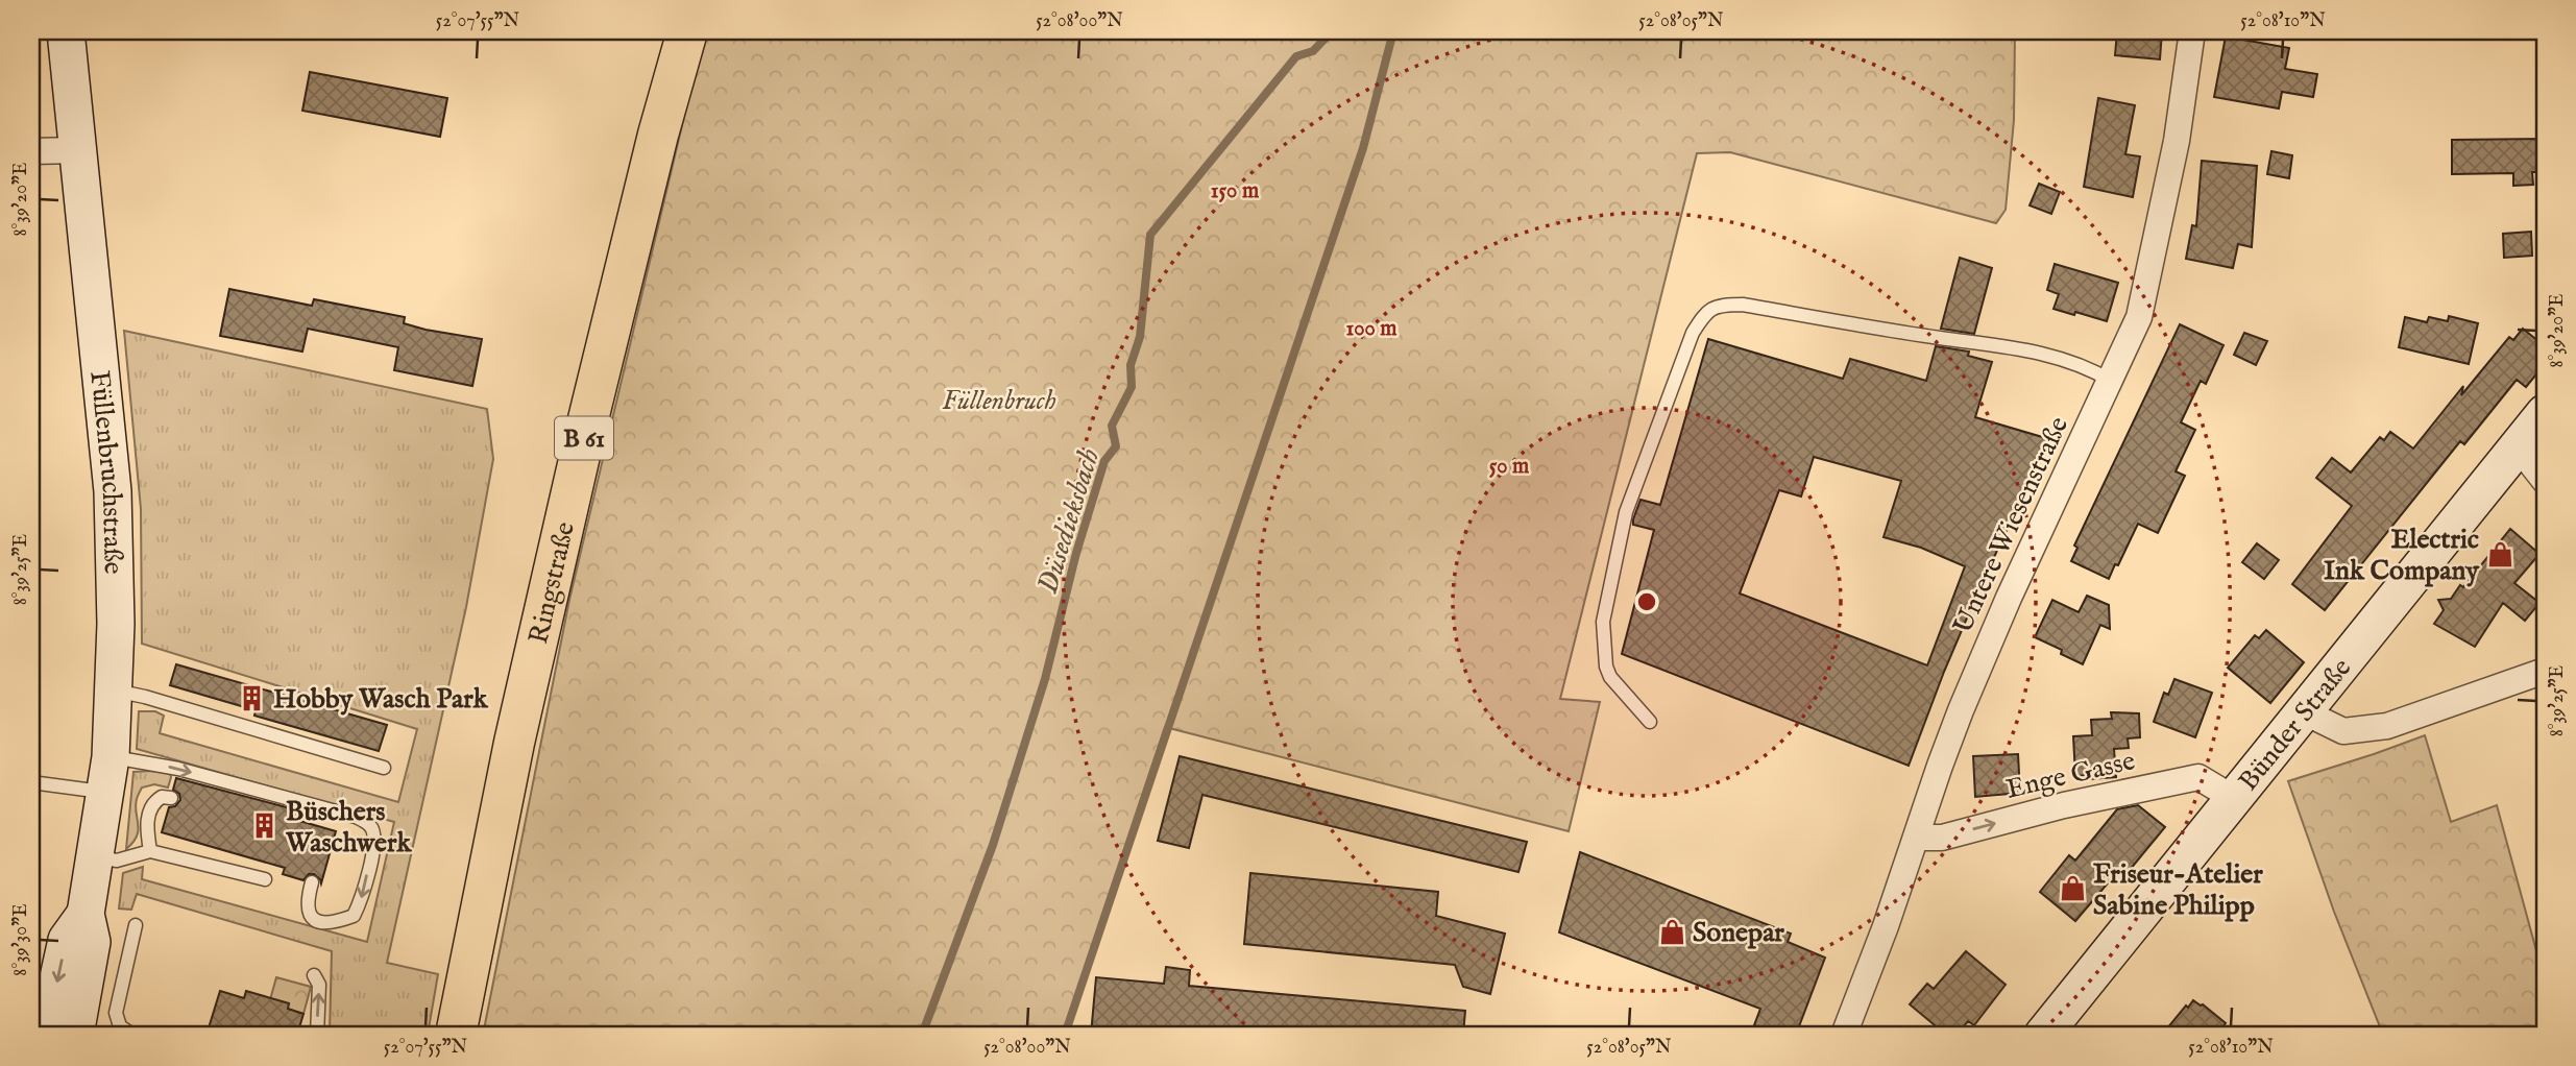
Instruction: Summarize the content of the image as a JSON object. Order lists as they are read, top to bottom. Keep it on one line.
{"streets":{"highway":["B 61","Ringstraße"],"street":["Füllenbruchstraße","Untere Wiesenstraße","Bünder Straße","Enge Gasse"]},"crossings":[["Untere Wiesenstraße","Enge Gasse"],["Bünder Straße","Enge Gasse"]],"one_way":["Enge Gasse"],"water":["Düsedieksbach"],"parks":["Füllenbruch"],"places":{"shop":["Electric Ink Company","Friseur-Atelier Sabine Philipp","Sonepar"],"building":["Hobby Wasch Park","Büschers Waschwerk"]},"coordinates":["52°07'55\"N","52°08'00\"N","52°08'05\"N","52°08'10\"N","8°39'20\"E","8°39'25\"E","8°39'30\"E"],"rings":["150 m","100 m","50 m"]}
